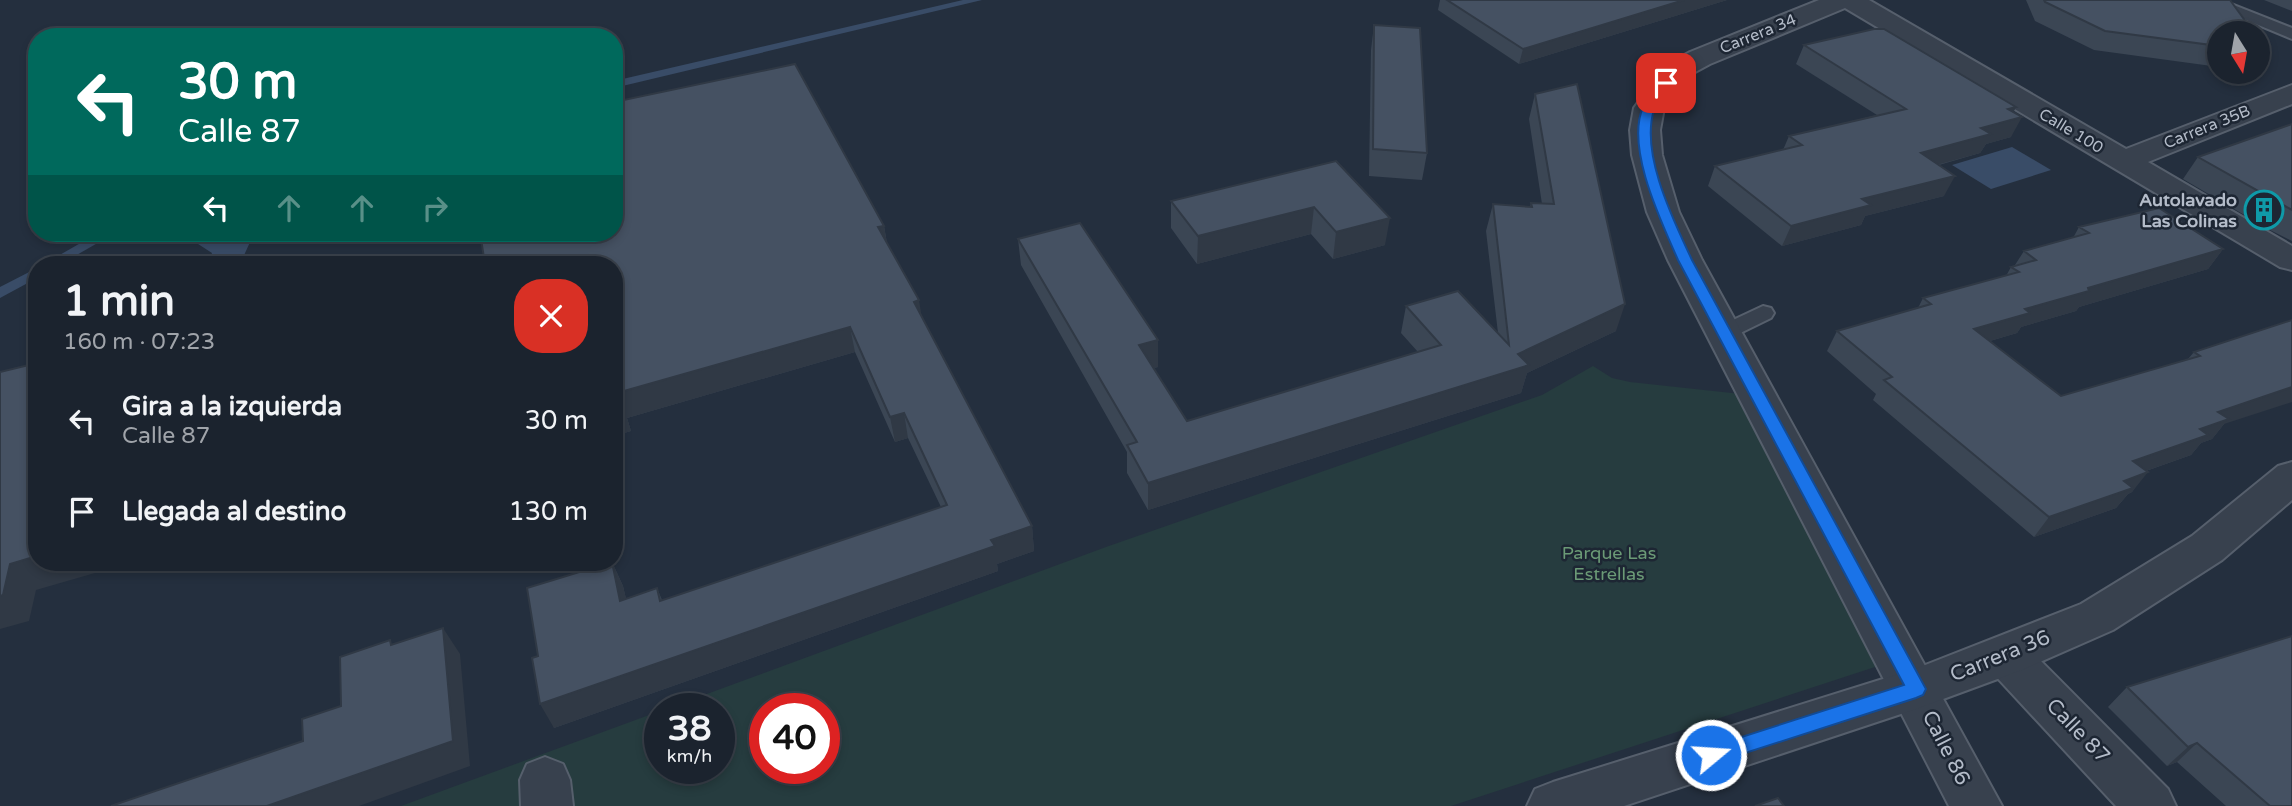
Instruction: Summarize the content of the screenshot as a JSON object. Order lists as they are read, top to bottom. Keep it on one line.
{"streets":{"street":["Carrera 34","Carrera 35B","Calle 100","Carrera 36","Calle 87","Calle 86"]},"crossings":[["Carrera 35B","Calle 100"],["Carrera 36","Calle 87"],["Carrera 36","Calle 86"]],"parks":["Parque Las Estrellas"],"places":{"building":["Autolavado Las Colinas"]},"north":"bottom","page":{"turn":["30 m","Calle 87"],"heading":["1 min","160 m · 07:23"],"list":[{"name":"Gira a la izquierda","note":"Calle 87","value":"30 m"},{"name":"Llegada al destino","value":"130 m"}],"speed":"38 km/h","limit":"40"}}
